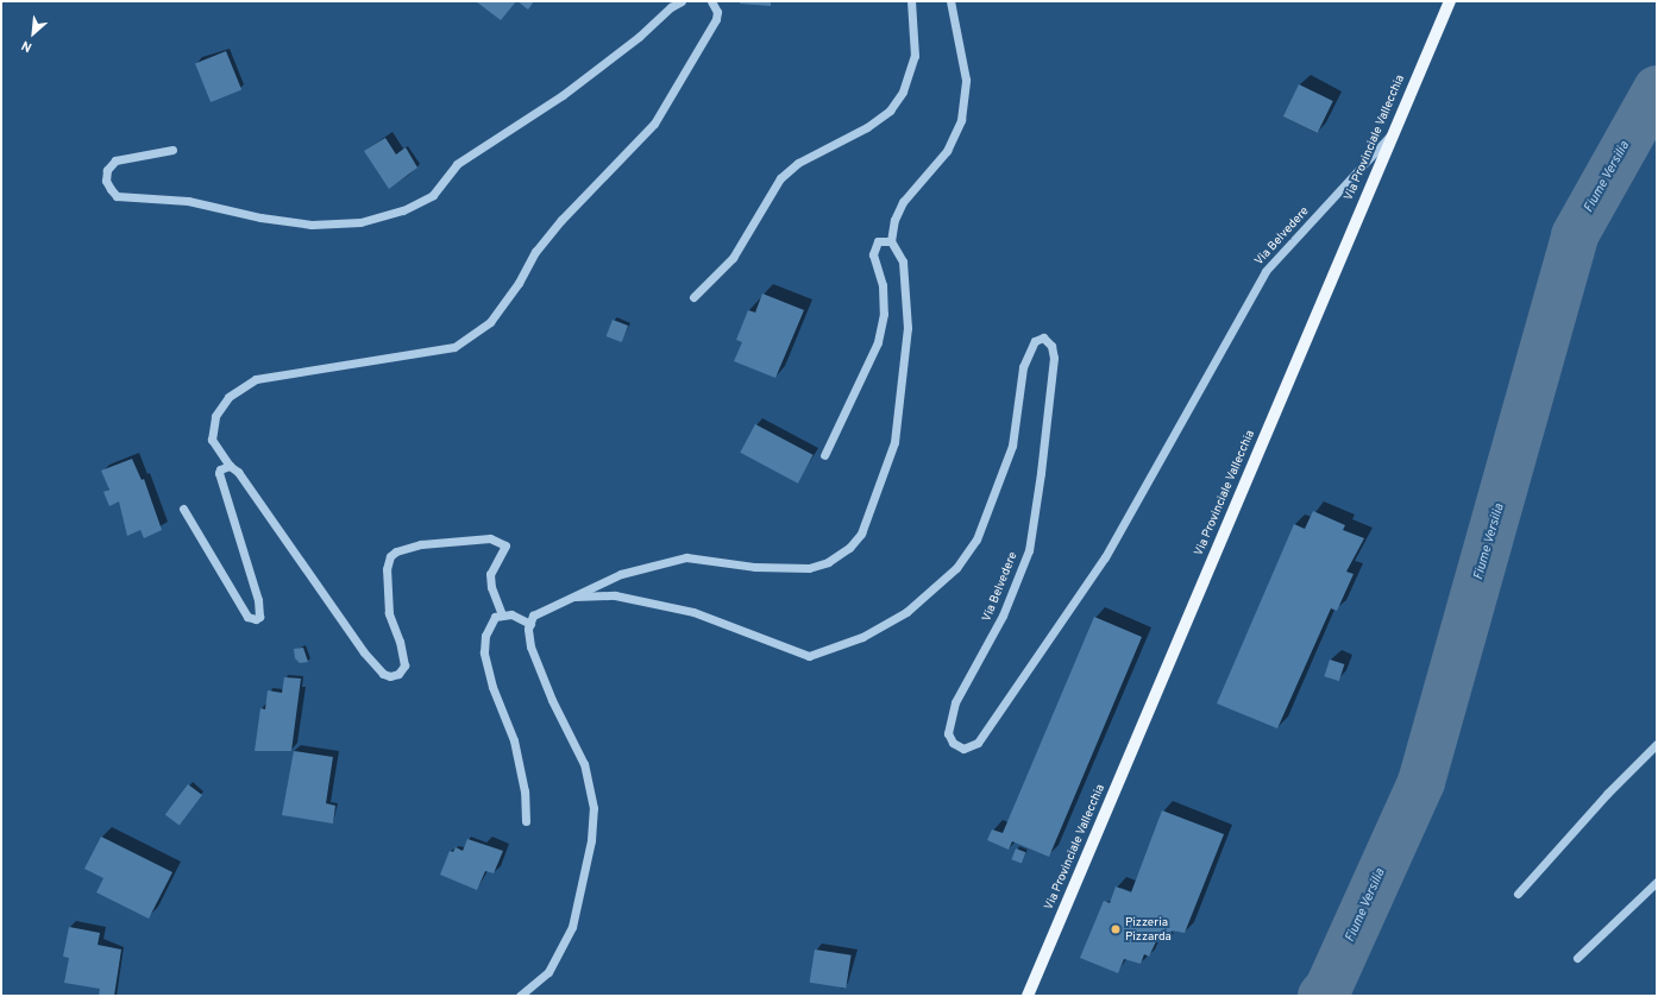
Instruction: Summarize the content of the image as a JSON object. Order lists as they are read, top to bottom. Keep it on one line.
{"streets":{"main road":["Via Provinciale Vallecchia"],"street":["Via Belvedere"]},"crossings":[["Via Provinciale Vallecchia","Via Belvedere"]],"water":["Fiume Versilia"],"places":["Pizzeria Pizzarda"],"north":"bottom left"}
